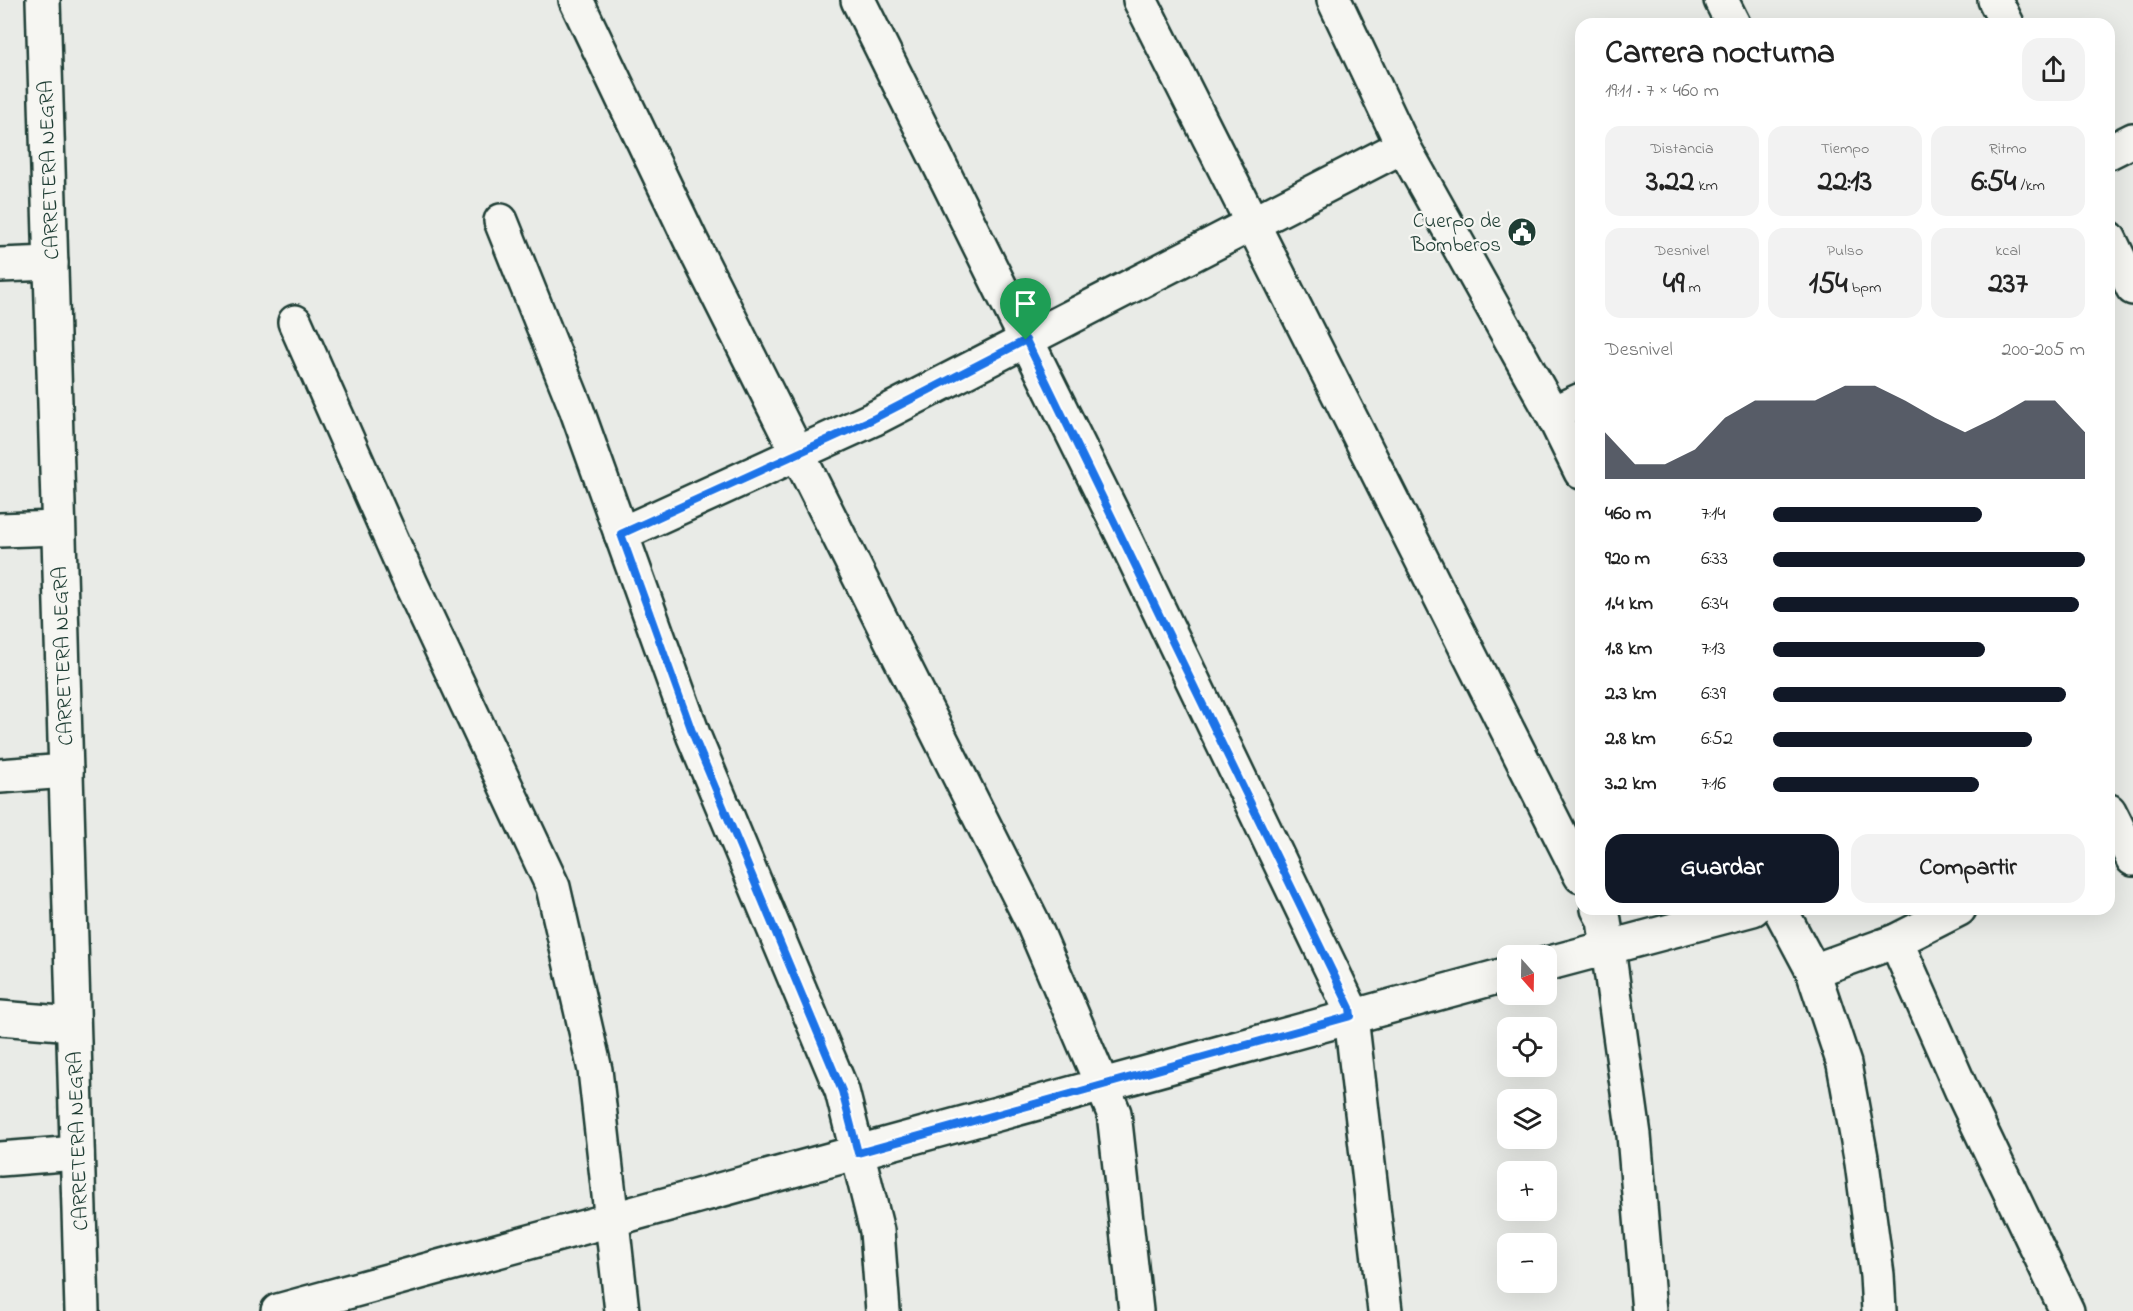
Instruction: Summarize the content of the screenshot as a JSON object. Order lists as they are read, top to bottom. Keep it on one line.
{"streets":{"street":["CARRETERA NEGRA"]},"places":{"public building":["Cuerpo de Bomberos"]},"north":"bottom","page":{"heading":["Carrera nocturna","19:11 · 7 × 460 m"],"stats":[["Distancia","3.22 km"],["Tiempo","22:13"],["Ritmo","6:54 /km"],["Desnivel","49 m"],["Pulso","154 bpm"],["kcal","237"]],"chart":["Desnivel","200–205 m"],"list":[{"name":"460 m","note":"7:14"},{"name":"920 m","note":"6:33"},{"name":"1.4 km","note":"6:34"},{"name":"1.8 km","note":"7:13"},{"name":"2.3 km","note":"6:39"},{"name":"2.8 km","note":"6:52"},{"name":"3.2 km","note":"7:16"}],"buttons":["Guardar","Compartir"],"map_buttons":["+","−"]}}
